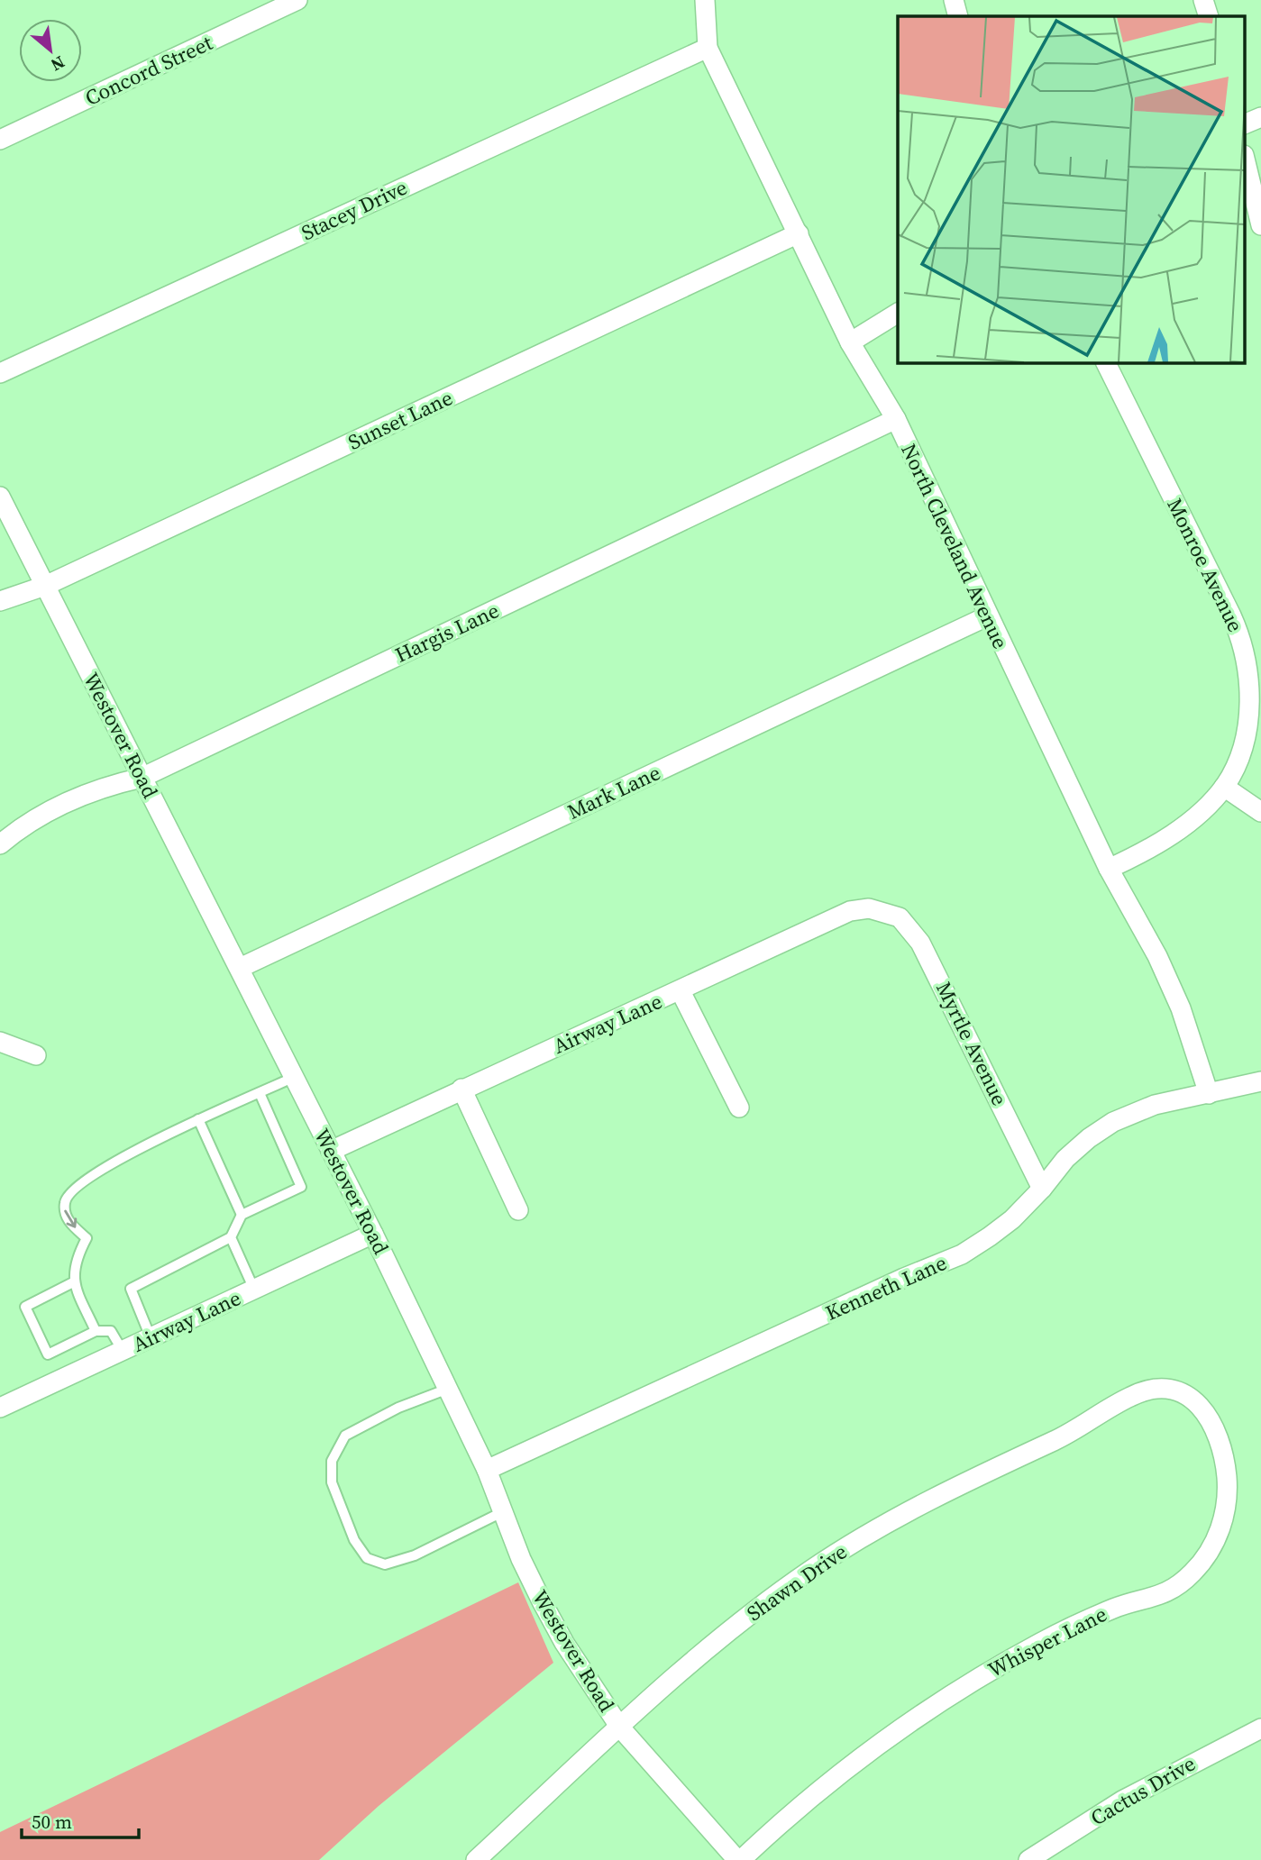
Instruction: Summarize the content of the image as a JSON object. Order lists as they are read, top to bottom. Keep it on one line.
{"streets":{"street":["Concord Street","Stacey Drive","Sunset Lane","North Cleveland Avenue","Monroe Avenue","Hargis Lane","Westover Road","Mark Lane","Airway Lane","Myrtle Avenue","Kenneth Lane","Shawn Drive","Whisper Lane","Cactus Drive"]},"crossings":[["Stacey Drive","North Cleveland Avenue"],["Sunset Lane","North Cleveland Avenue"],["Sunset Lane","Westover Road"],["North Cleveland Avenue","Monroe Avenue"],["North Cleveland Avenue","Hargis Lane"],["North Cleveland Avenue","Mark Lane"],["North Cleveland Avenue","Kenneth Lane"],["Hargis Lane","Westover Road"],["Westover Road","Mark Lane"],["Westover Road","Airway Lane"],["Westover Road","Kenneth Lane"],["Westover Road","Shawn Drive"],["Westover Road","Whisper Lane"],["Airway Lane","Myrtle Avenue"],["Myrtle Avenue","Kenneth Lane"],["Shawn Drive","Whisper Lane"]],"scale_bar":"50 m","north":"bottom right"}
